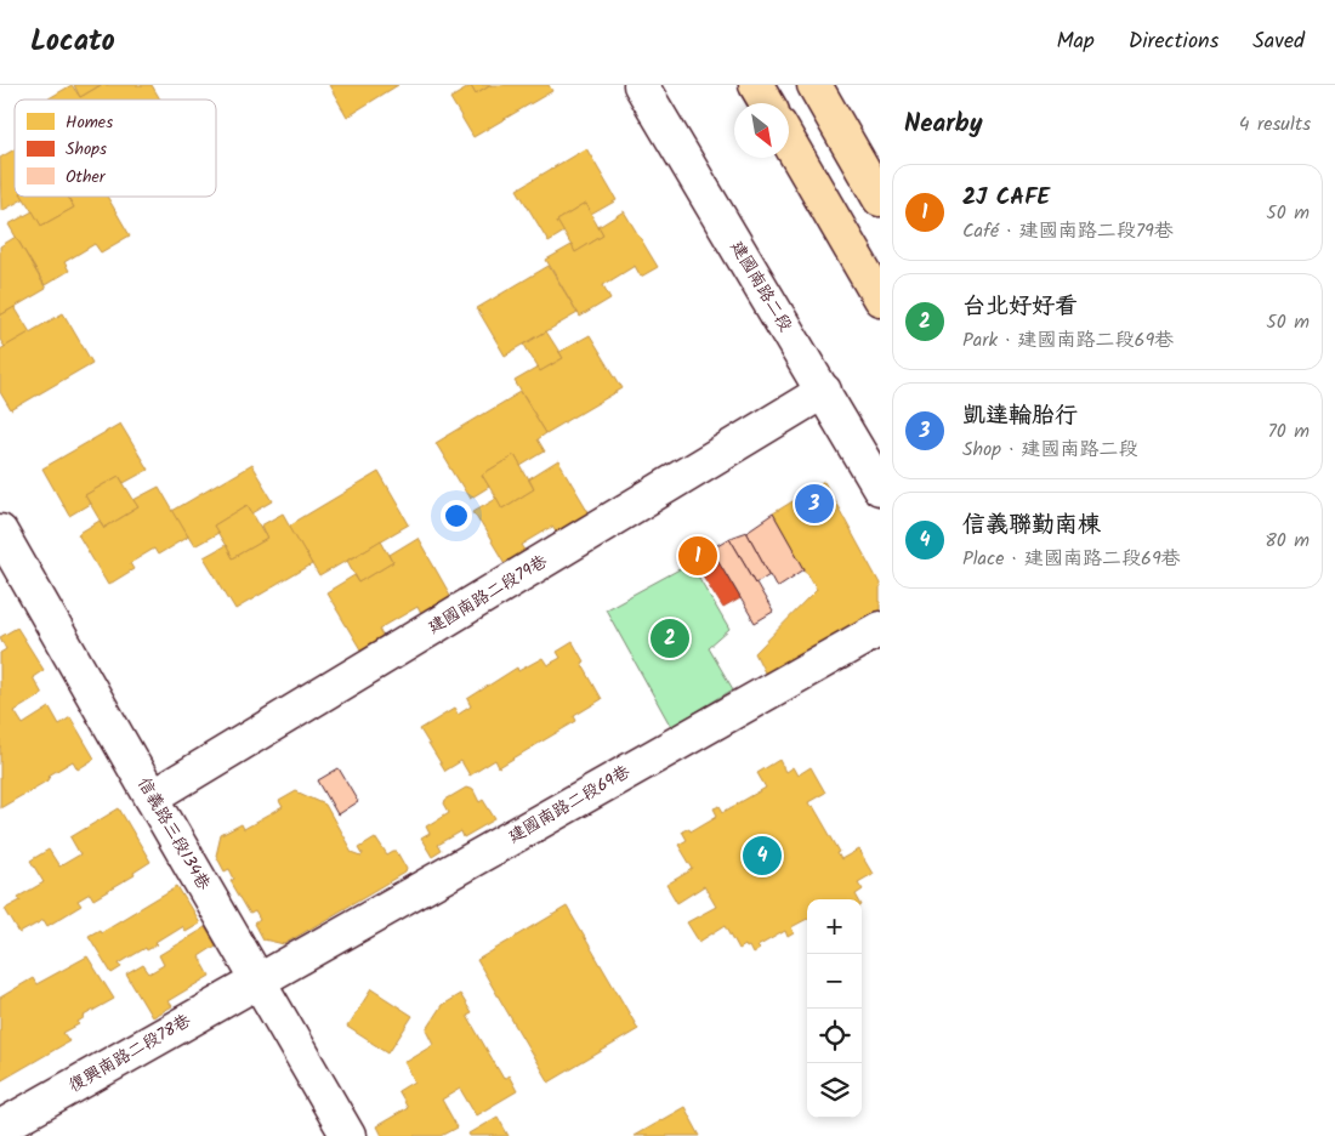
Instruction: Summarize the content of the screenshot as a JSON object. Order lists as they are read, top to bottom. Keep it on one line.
{"streets":{"street":["建國南路二段","建國南路二段79巷","建國南路二段69巷","信義路三段134巷","復興南路二段78巷"]},"crossings":[["建國南路二段","建國南路二段79巷"],["建國南路二段79巷","信義路三段134巷"],["建國南路二段69巷","信義路三段134巷"],["建國南路二段69巷","復興南路二段78巷"],["信義路三段134巷","復興南路二段78巷"]],"legend":["Homes","Shops","Other"],"north":"bottom right","page":{"header":"Locato","nav":["Map","Directions","Saved"],"heading":["Nearby","4 results"],"list":[{"mark":"1","name":"2J CAFE","note":"Café · 建國南路二段79巷","value":"50 m"},{"mark":"2","name":"台北好好看","note":"Park · 建國南路二段69巷","value":"50 m"},{"mark":"3","name":"凱達輪胎行","note":"Shop · 建國南路二段","value":"70 m"},{"mark":"4","name":"信義聯勤南棟","note":"Place · 建國南路二段69巷","value":"80 m"}],"pins":["3","1","2","4"],"map_buttons":["+","−"]}}
